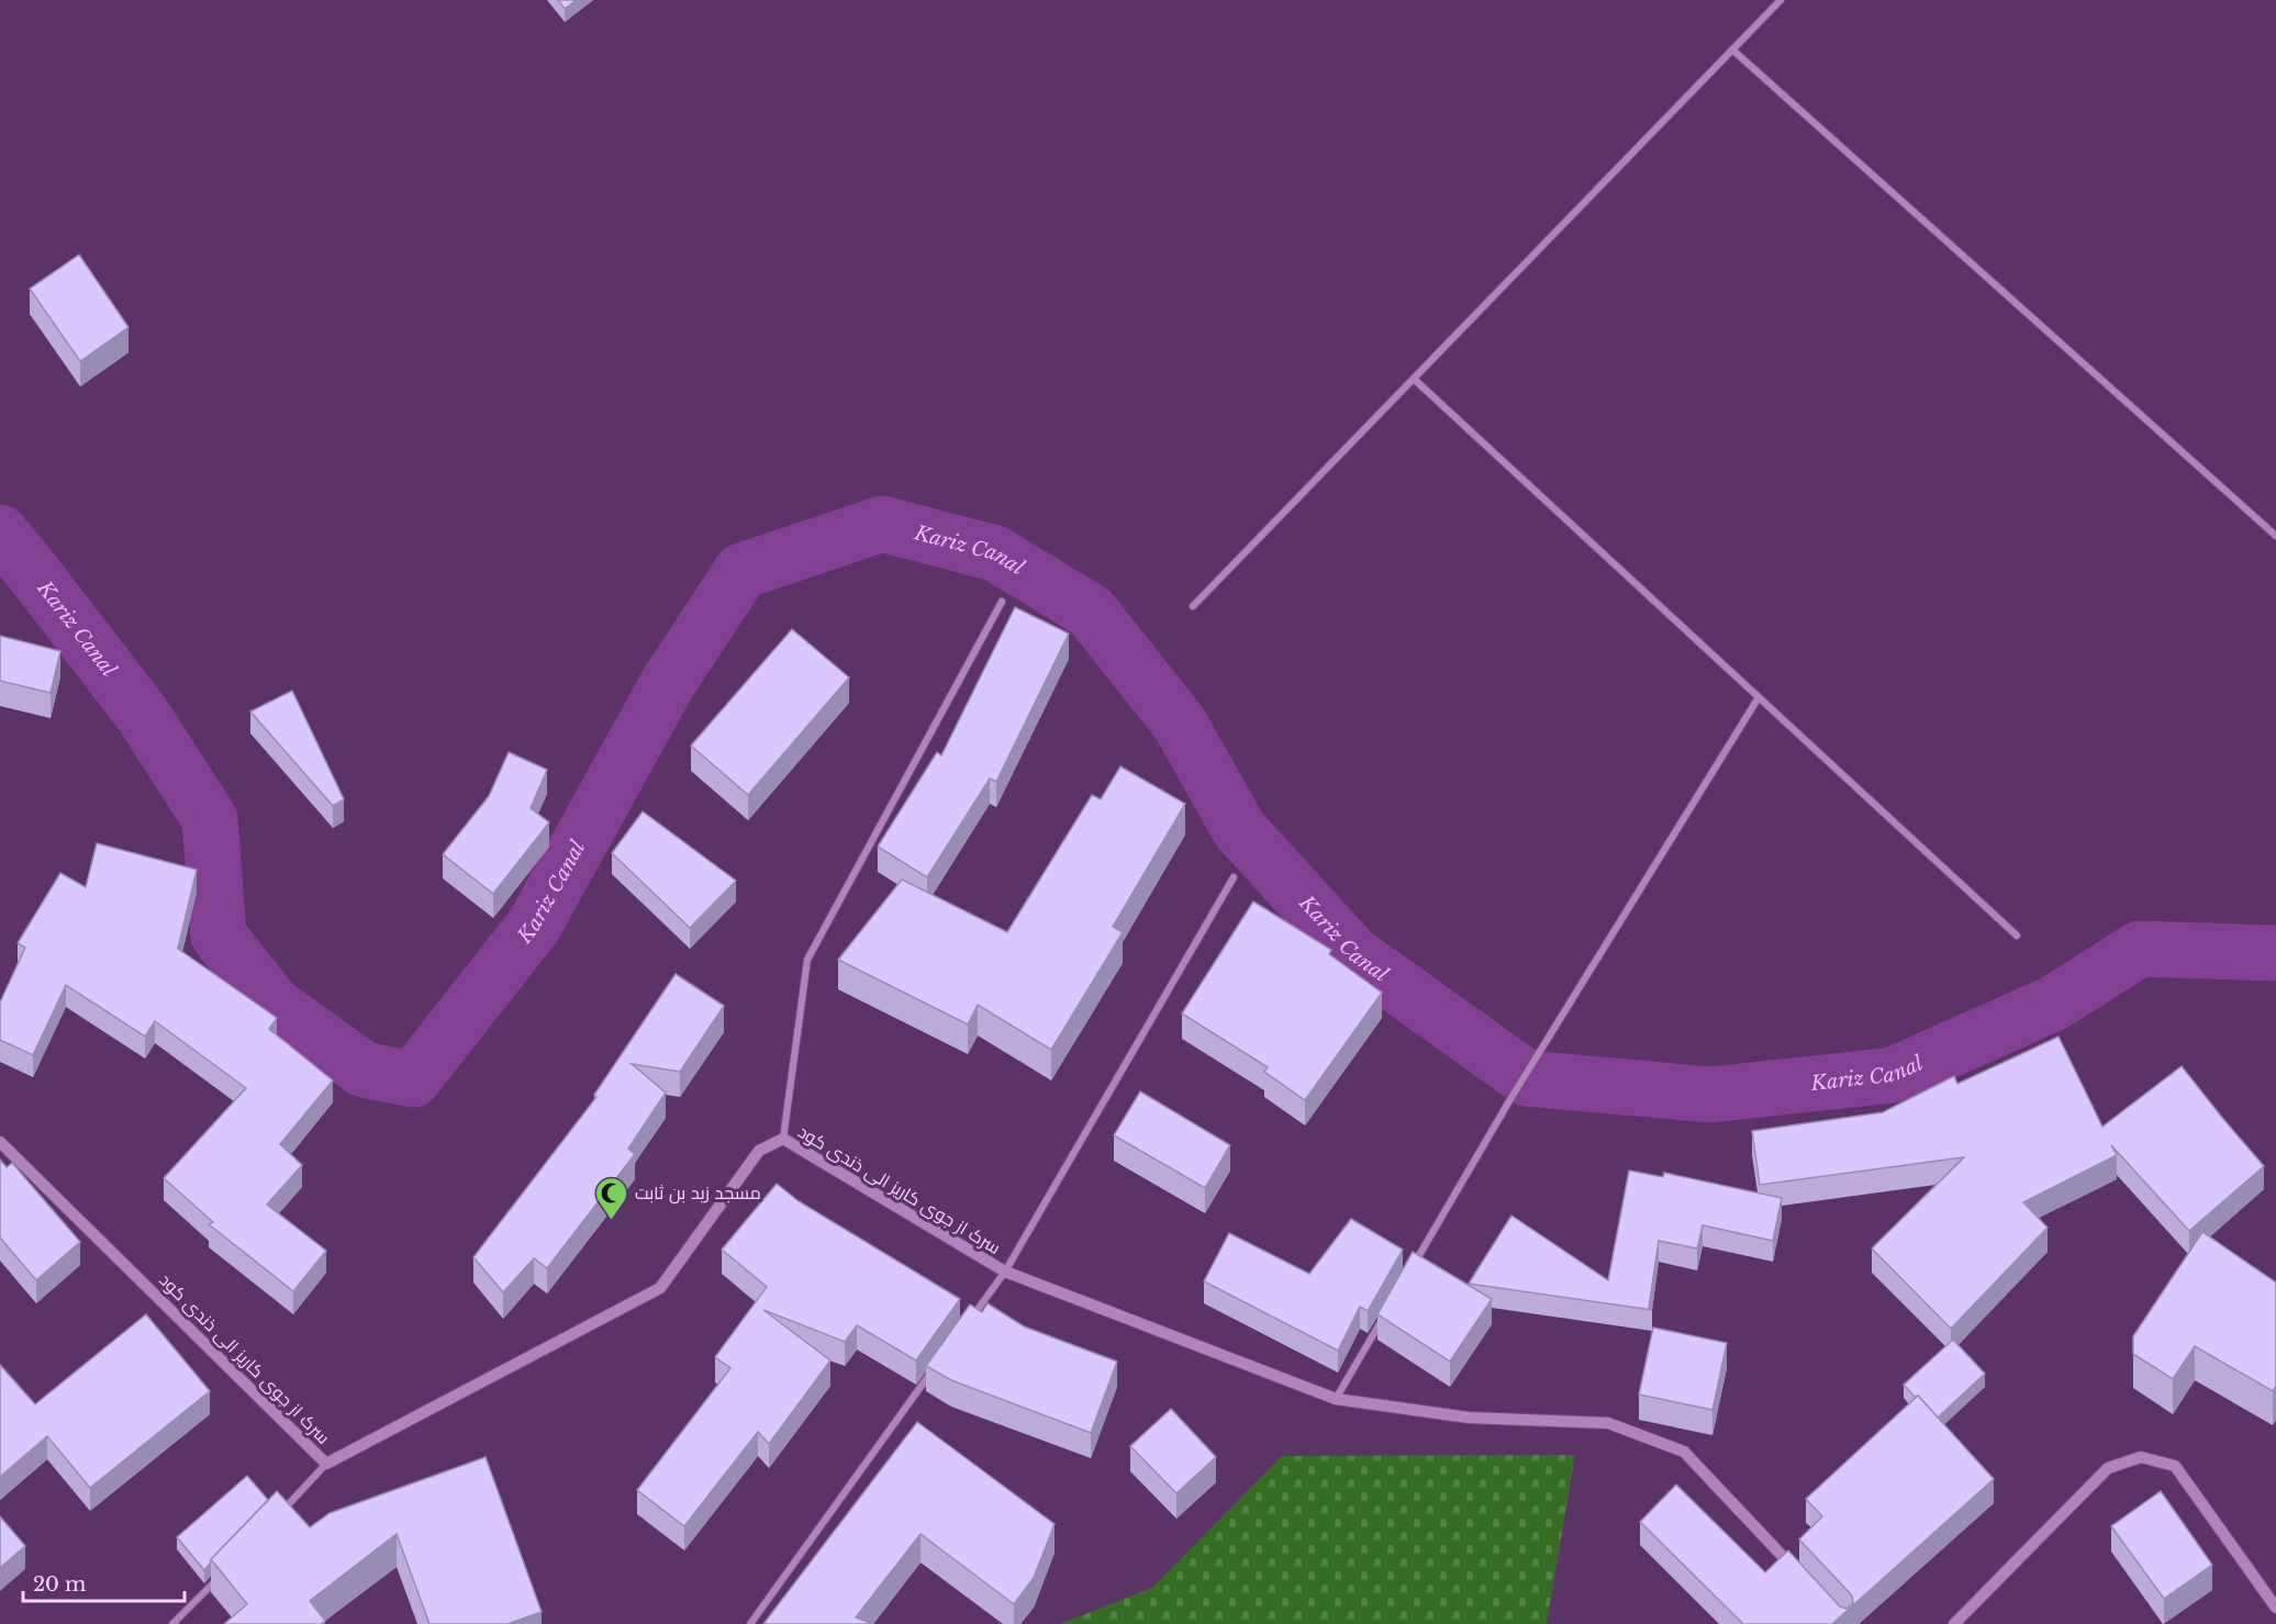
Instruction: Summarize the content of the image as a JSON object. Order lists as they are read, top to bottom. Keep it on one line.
{"streets":{"street":["سرک از جوی کاریز الی ذندی کود"]},"water":["Kariz Canal"],"places":{"mosque":["مسجد زید بن ثابت"]},"scale_bar":"20 m"}
